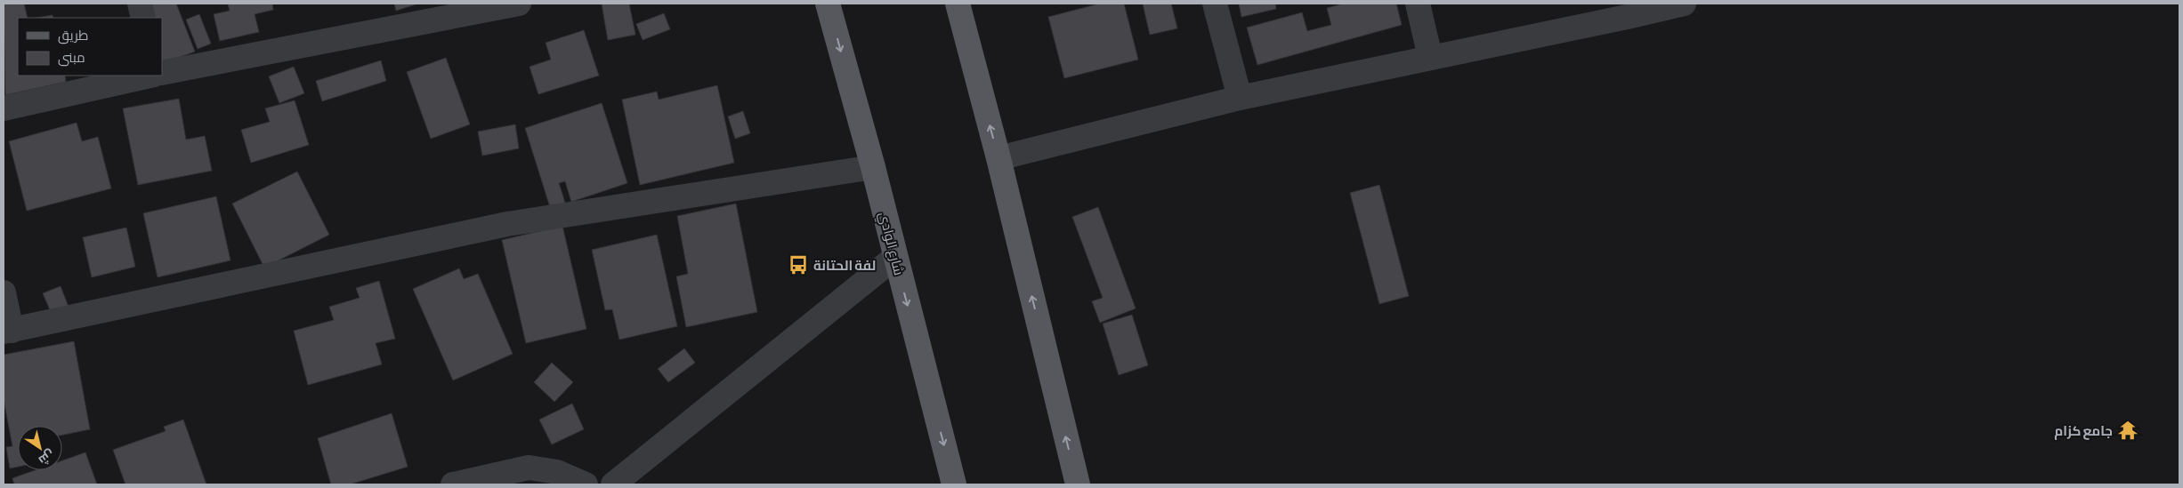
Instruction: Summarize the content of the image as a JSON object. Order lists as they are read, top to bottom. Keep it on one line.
{"streets":{"main road":["شارع الوادي"]},"places":{"bus stop":["لفة الحتانة"],"temple":["جامع كزام"]},"legend":["طريق","مبنى"],"north":"bottom right"}
